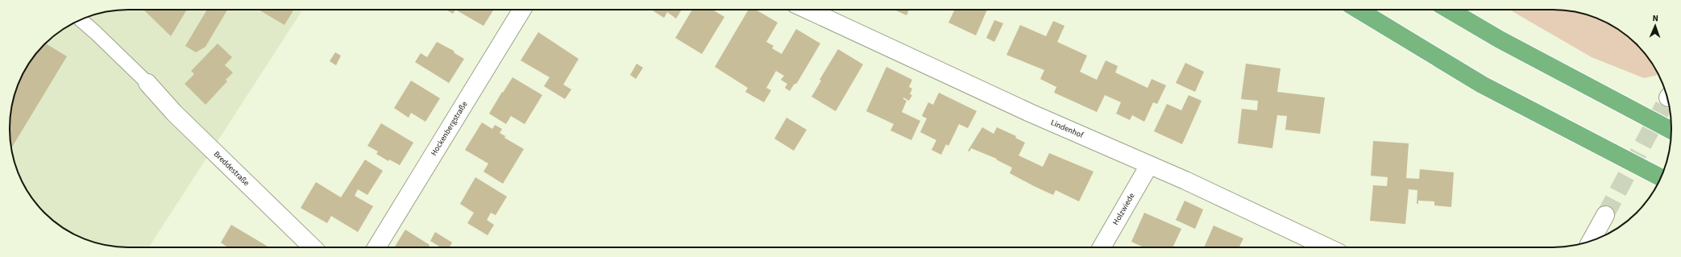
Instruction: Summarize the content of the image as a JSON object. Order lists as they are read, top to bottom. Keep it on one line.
{"streets":{"street":["Hockenbergstraße","Lindenhof","Breddestraße","Holzwiede"]},"crossings":[["Lindenhof","Holzwiede"]],"north":"top"}
